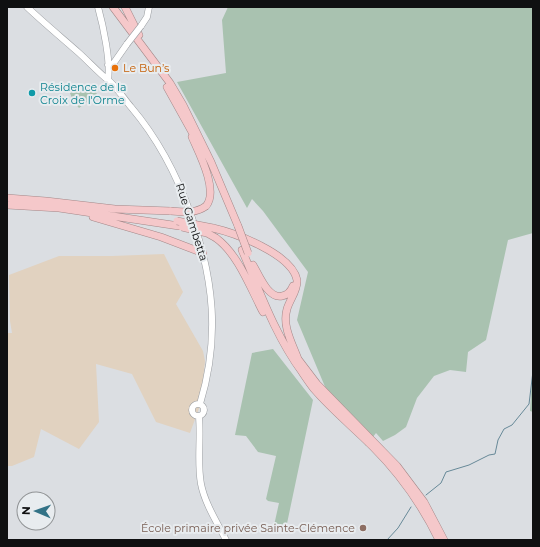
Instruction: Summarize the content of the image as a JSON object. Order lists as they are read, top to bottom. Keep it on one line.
{"streets":{"main road":["Rue Gambetta"]},"places":["Le Bun’s","Résidence de la Croix de l'Orme","École primaire privée Sainte-Clémence"],"north":"left"}
